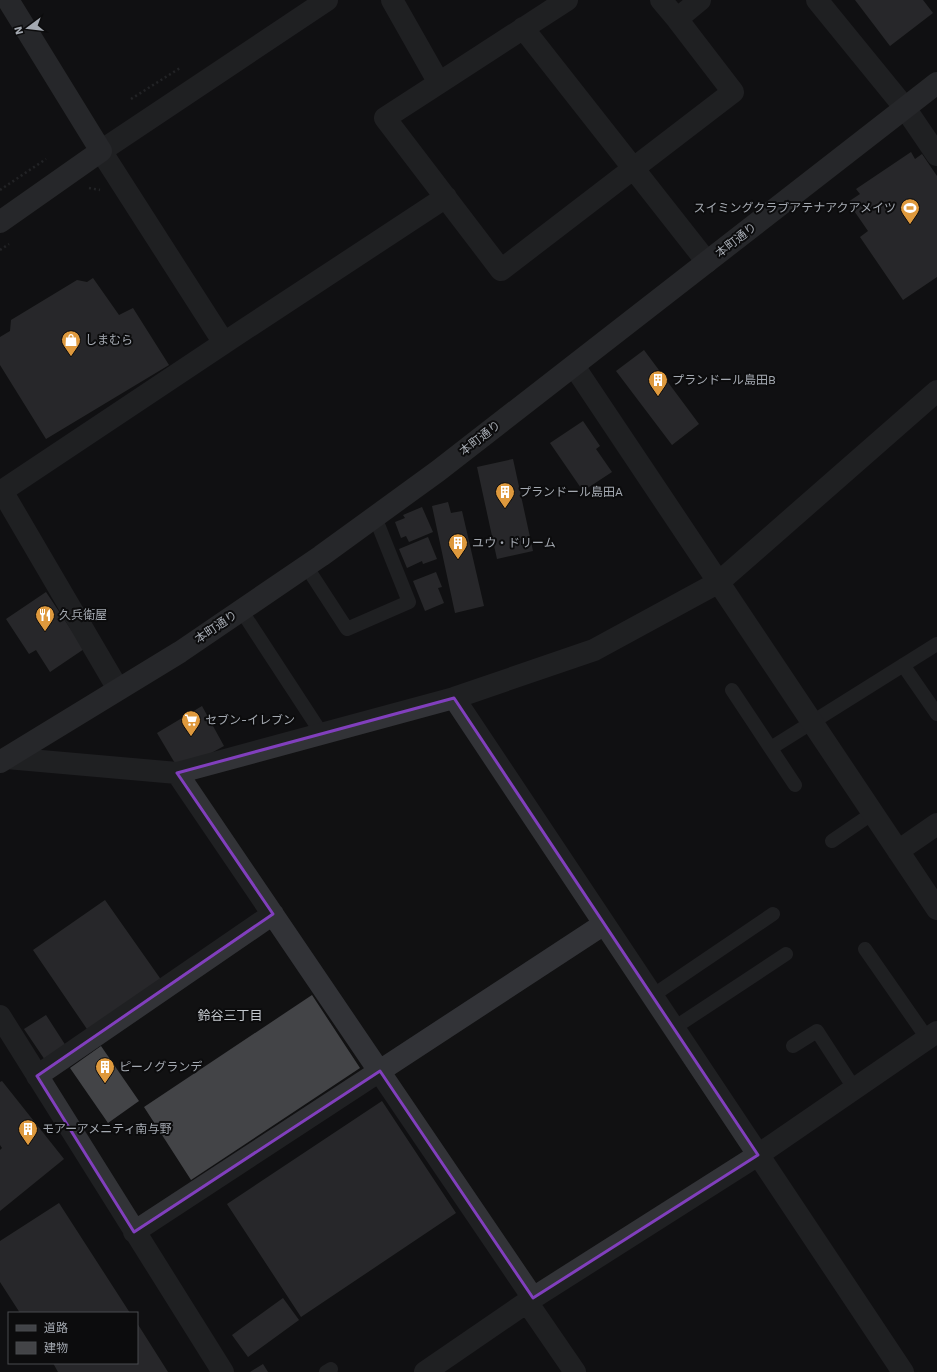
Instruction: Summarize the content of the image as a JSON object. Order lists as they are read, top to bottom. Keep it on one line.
{"streets":{"main road":["本町通り"]},"districts":["鈴谷三丁目"],"places":{"sports":["スイミングクラブアテナアクアメイツ"],"shop":["しまむら"],"building":["プランドール島田B","プランドール島田A","ユウ・ドリーム","ピーノグランデ","モアーアメニティ南与野"],"restaurant":["久兵衛屋"],"supermarket":["セブン-イレブン"]},"legend":["道路","建物"],"north":"left"}
